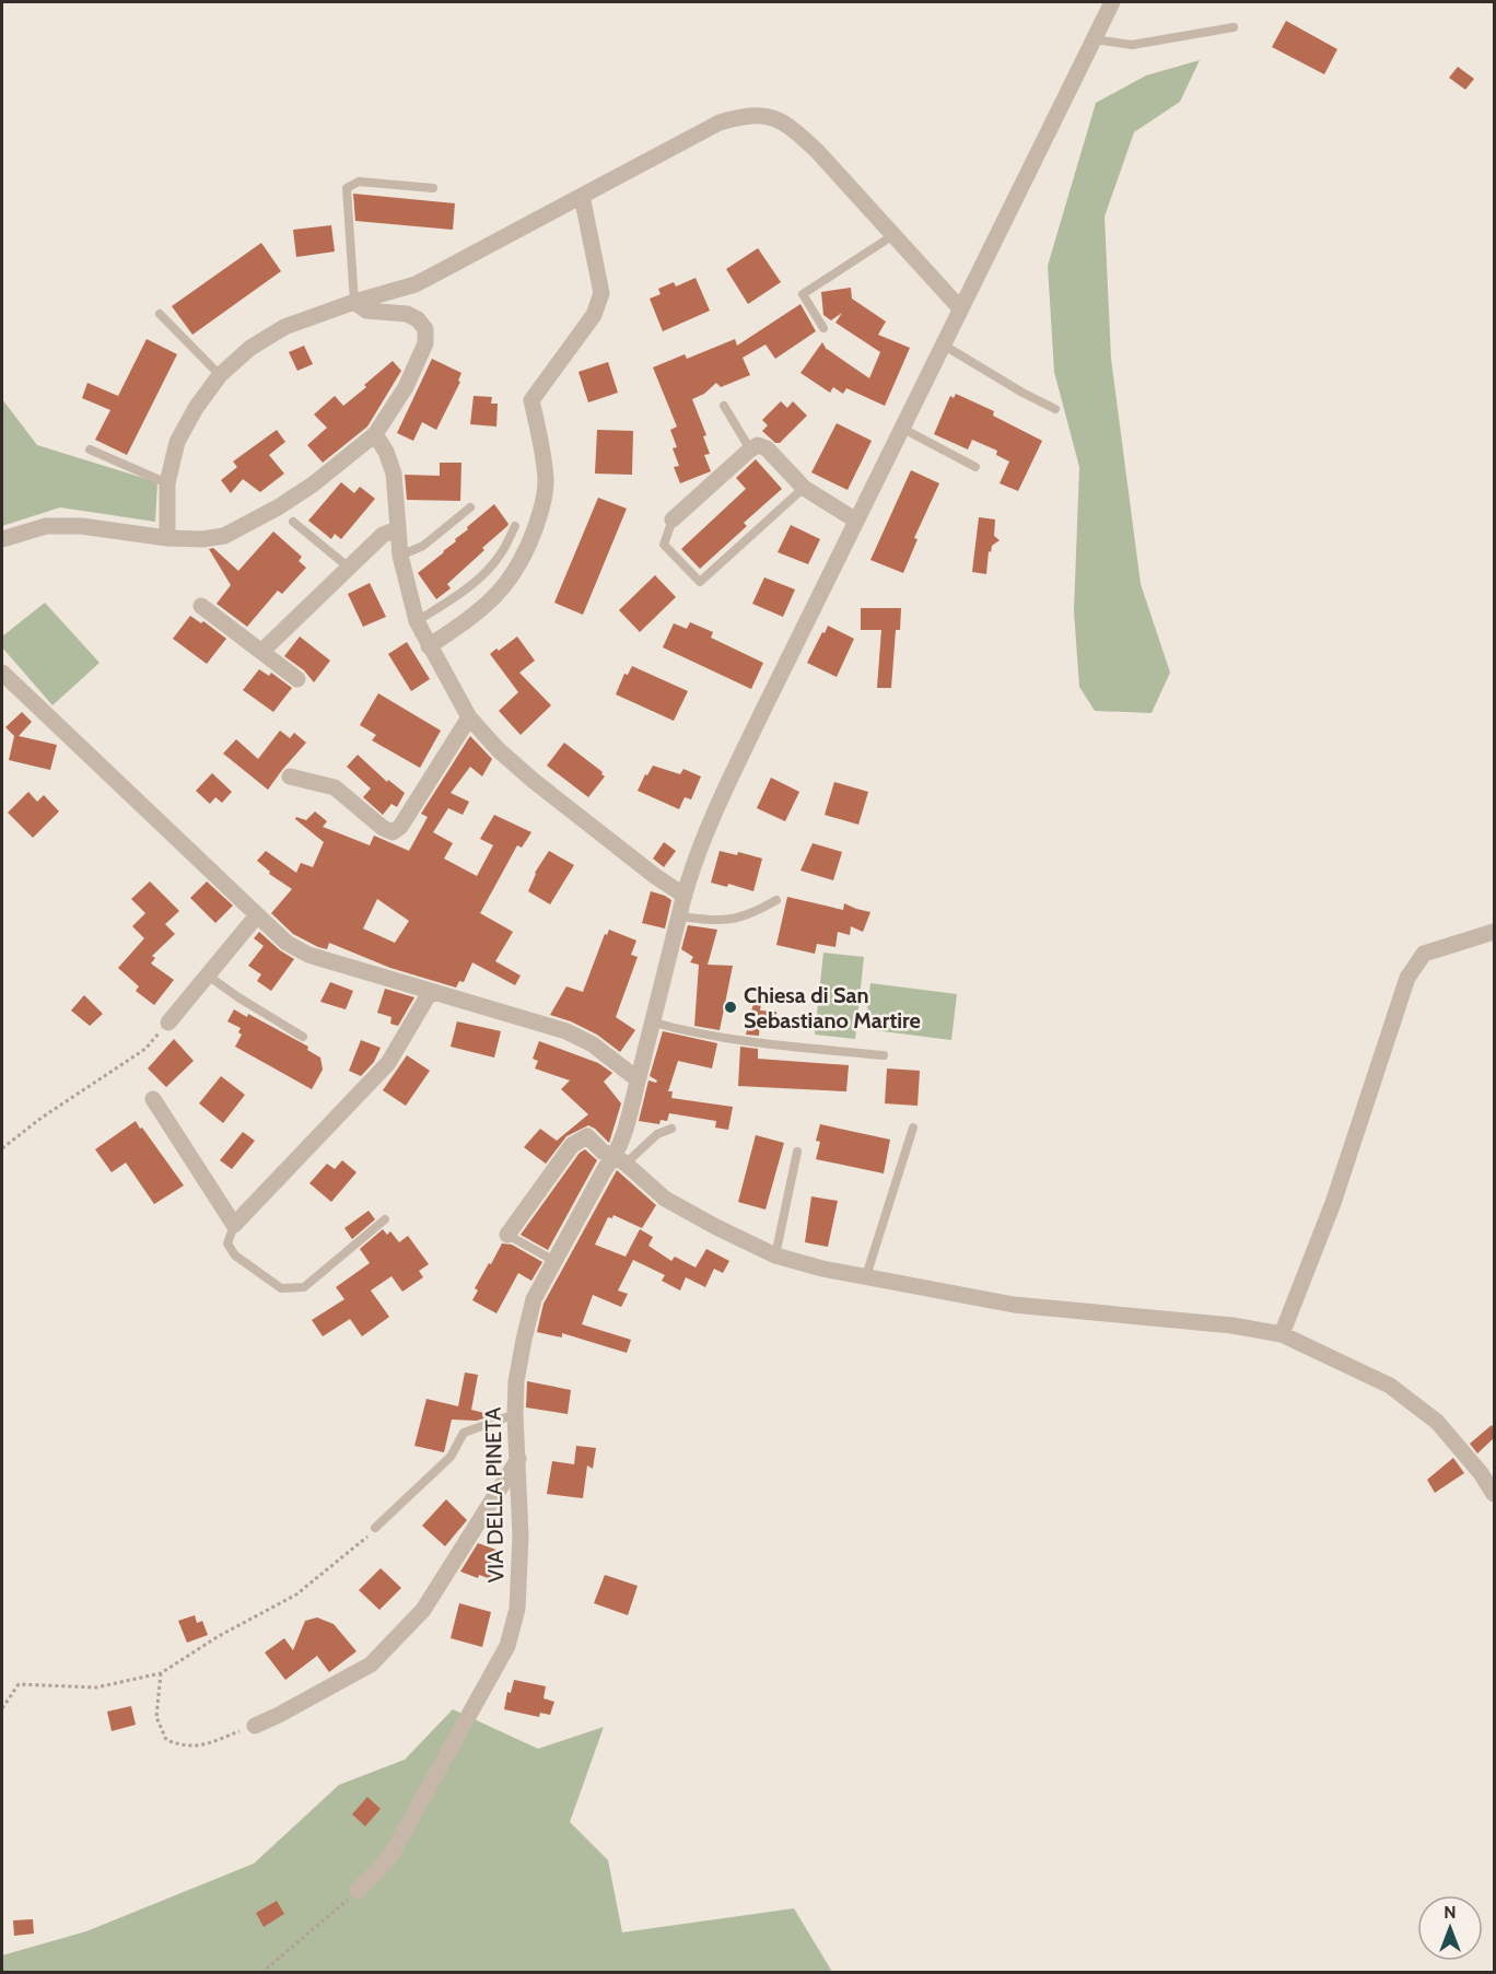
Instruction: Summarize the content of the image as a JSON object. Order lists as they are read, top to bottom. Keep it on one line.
{"streets":{"street":["VIA DELLA PINETA"]},"places":["Chiesa di San Sebastiano Martire"],"north":"top"}
